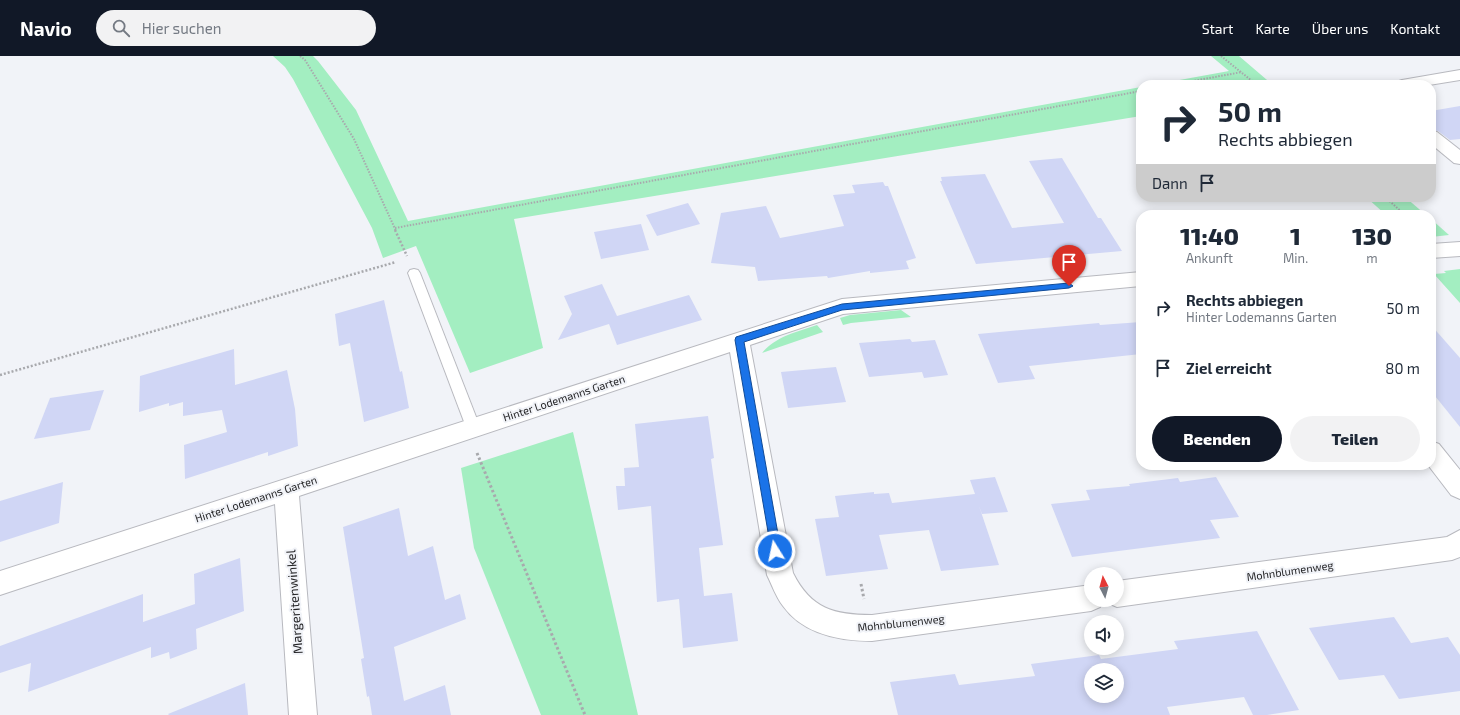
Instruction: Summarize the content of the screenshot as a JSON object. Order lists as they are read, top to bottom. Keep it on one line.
{"streets":{"street":["Hinter Lodemanns Garten","Mohnblumenweg","Margeritenwinkel"]},"crossings":[["Hinter Lodemanns Garten","Mohnblumenweg"],["Hinter Lodemanns Garten","Margeritenwinkel"]],"north":"top","page":{"header":"Navio","search":"Hier suchen","nav":["Start","Karte","Über uns","Kontakt"],"turn":["50 m","Rechts abbiegen"],"then":"Dann","eta":["11:40","Ankunft","1","Min.","130","m"],"list":[{"name":"Rechts abbiegen","note":"Hinter Lodemanns Garten","value":"50 m"},{"name":"Ziel erreicht","value":"80 m"}],"buttons":["Beenden","Teilen"]}}
